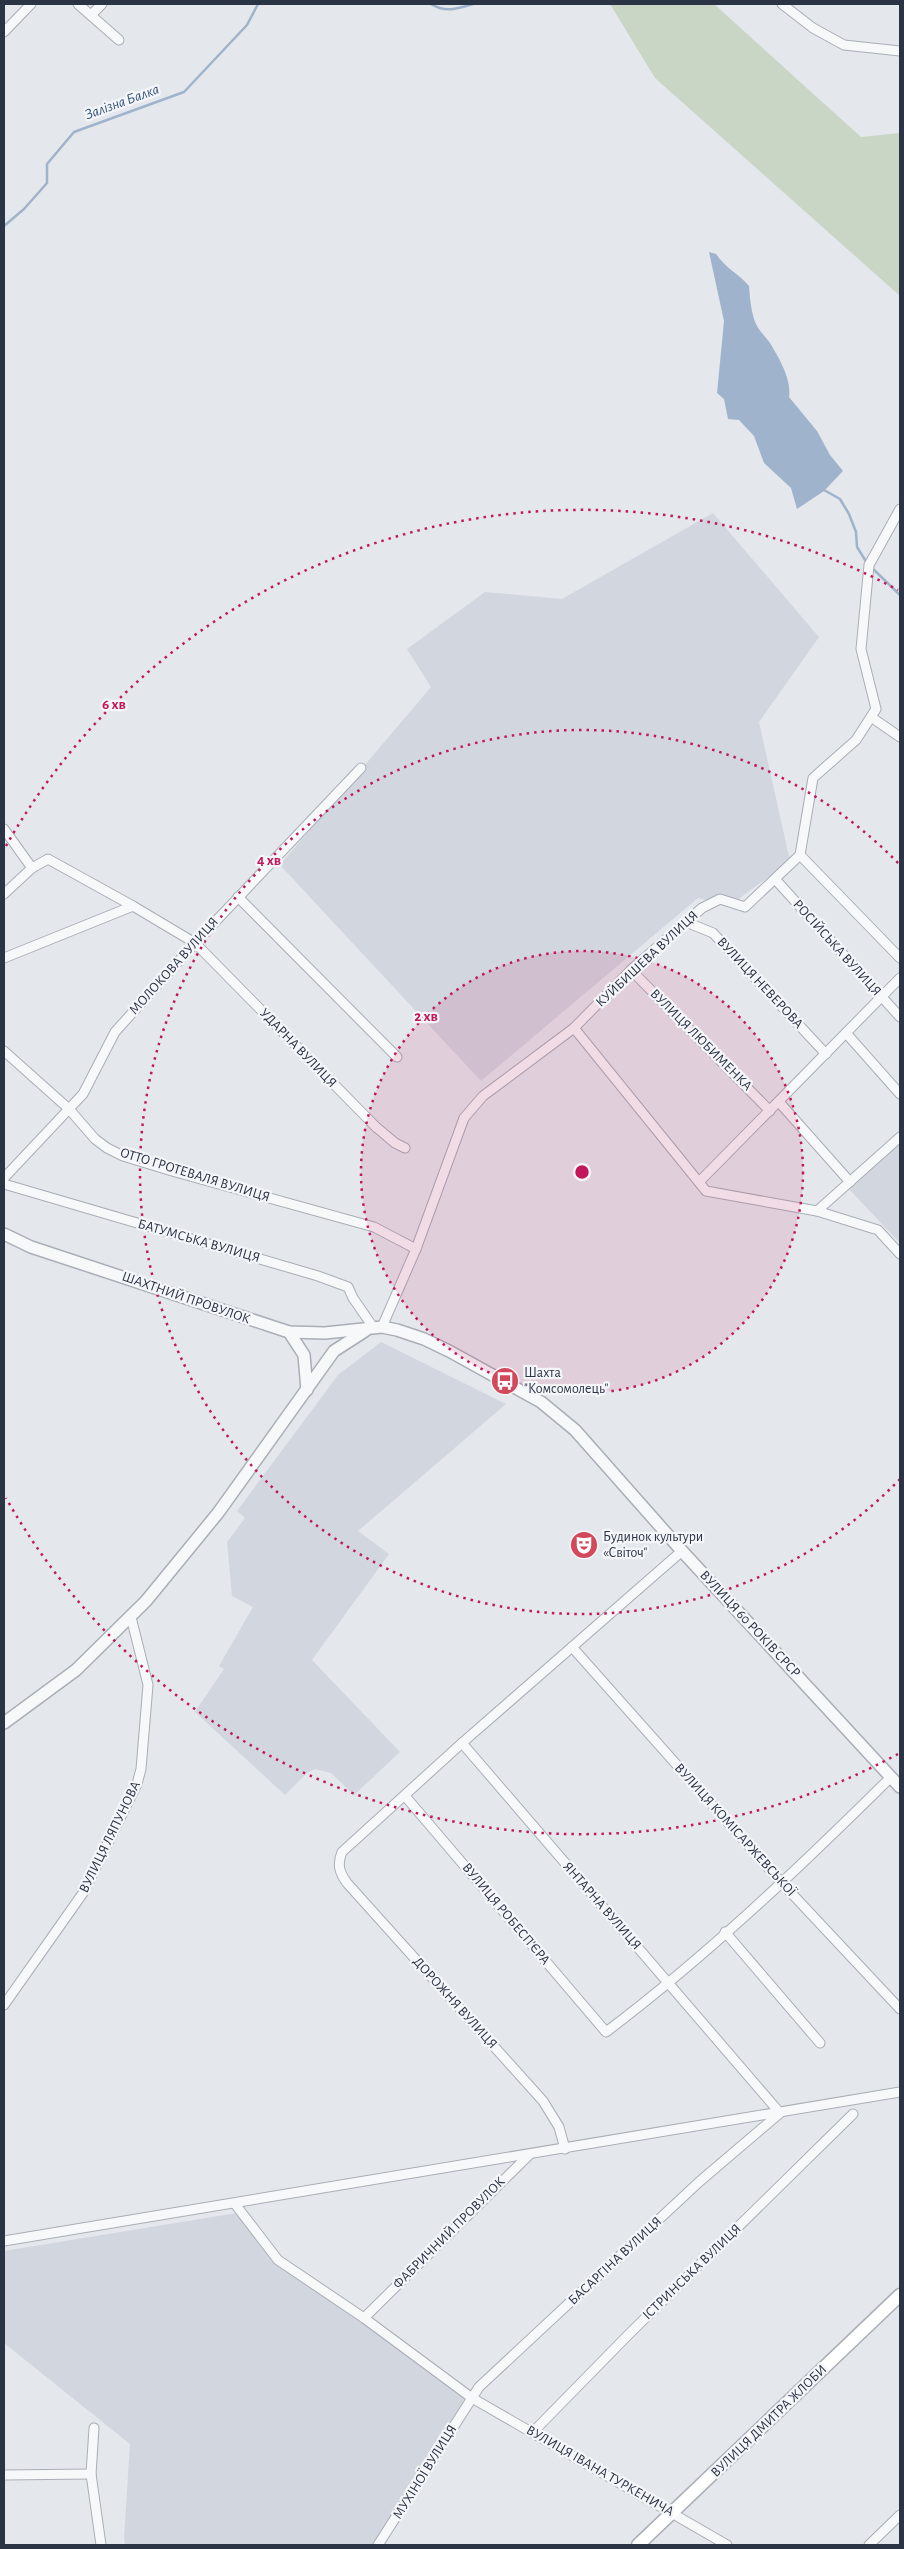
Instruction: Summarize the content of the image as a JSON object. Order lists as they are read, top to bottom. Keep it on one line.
{"streets":{"main road":["ВУЛИЦЯ ДМИТРА ЖЛОБИ"],"street":["РОСІЙСЬКА ВУЛИЦЯ","КУЙБИШЕВА ВУЛИЦЯ","МОЛОКОВА ВУЛИЦЯ","ВУЛИЦЯ НЕВЕРОВА","ВУЛИЦЯ ЛЮБИМЕНКА","УДАРНА ВУЛИЦЯ","ОТТО ГРОТЕВАЛЯ ВУЛИЦЯ","БАТУМСЬКА ВУЛИЦЯ","ШАХТНИЙ ПРОВУЛОК","ВУЛИЦЯ 60 РОКІВ СРСР","ВУЛИЦЯ КОМІСАРЖЕВСЬКОЇ","ВУЛИЦЯ ЛЯПУНОВА","ЯНТАРНА ВУЛИЦЯ","ВУЛИЦЯ РОБЕСП'ЄРА","ДОРОЖНЯ ВУЛИЦЯ","ФАБРИЧНИЙ ПРОВУЛОК","БАСАРГІНА ВУЛИЦЯ","ІСТРИНСЬКА ВУЛИЦЯ","ВУЛИЦЯ ІВАНА ТУРКЕНИЧА","МУХІНОЇ ВУЛИЦЯ"]},"crossings":[["РОСІЙСЬКА ВУЛИЦЯ","КУЙБИШЕВА ВУЛИЦЯ"],["КУЙБИШЕВА ВУЛИЦЯ","ВУЛИЦЯ НЕВЕРОВА"],["КУЙБИШЕВА ВУЛИЦЯ","ВУЛИЦЯ ЛЮБИМЕНКА"],["КУЙБИШЕВА ВУЛИЦЯ","ОТТО ГРОТЕВАЛЯ ВУЛИЦЯ"],["КУЙБИШЕВА ВУЛИЦЯ","БАТУМСЬКА ВУЛИЦЯ"],["КУЙБИШЕВА ВУЛИЦЯ","ШАХТНИЙ ПРОВУЛОК"],["КУЙБИШЕВА ВУЛИЦЯ","ВУЛИЦЯ 60 РОКІВ СРСР"],["МОЛОКОВА ВУЛИЦЯ","УДАРНА ВУЛИЦЯ"],["МОЛОКОВА ВУЛИЦЯ","ОТТО ГРОТЕВАЛЯ ВУЛИЦЯ"],["БАТУМСЬКА ВУЛИЦЯ","ШАХТНИЙ ПРОВУЛОК"],["БАТУМСЬКА ВУЛИЦЯ","ВУЛИЦЯ 60 РОКІВ СРСР"],["ШАХТНИЙ ПРОВУЛОК","ВУЛИЦЯ 60 РОКІВ СРСР"],["ЯНТАРНА ВУЛИЦЯ","ВУЛИЦЯ РОБЕСП'ЄРА"],["ЯНТАРНА ВУЛИЦЯ","БАСАРГІНА ВУЛИЦЯ"],["ВУЛИЦЯ РОБЕСП'ЄРА","ДОРОЖНЯ ВУЛИЦЯ"],["ФАБРИЧНИЙ ПРОВУЛОК","ВУЛИЦЯ ІВАНА ТУРКЕНИЧА"],["БАСАРГІНА ВУЛИЦЯ","ВУЛИЦЯ ІВАНА ТУРКЕНИЧА"],["БАСАРГІНА ВУЛИЦЯ","МУХІНОЇ ВУЛИЦЯ"],["ІСТРИНСЬКА ВУЛИЦЯ","ВУЛИЦЯ ІВАНА ТУРКЕНИЧА"],["ВУЛИЦЯ ДМИТРА ЖЛОБИ","ВУЛИЦЯ ІВАНА ТУРКЕНИЧА"],["ВУЛИЦЯ ІВАНА ТУРКЕНИЧА","МУХІНОЇ ВУЛИЦЯ"]],"water":["Залізна Балка"],"places":{"bus stop":["Шахта \"Комсомолець\""],"theatre":["Будинок культури «Світоч\""]},"rings":["6 хв","4 хв","2 хв"]}
